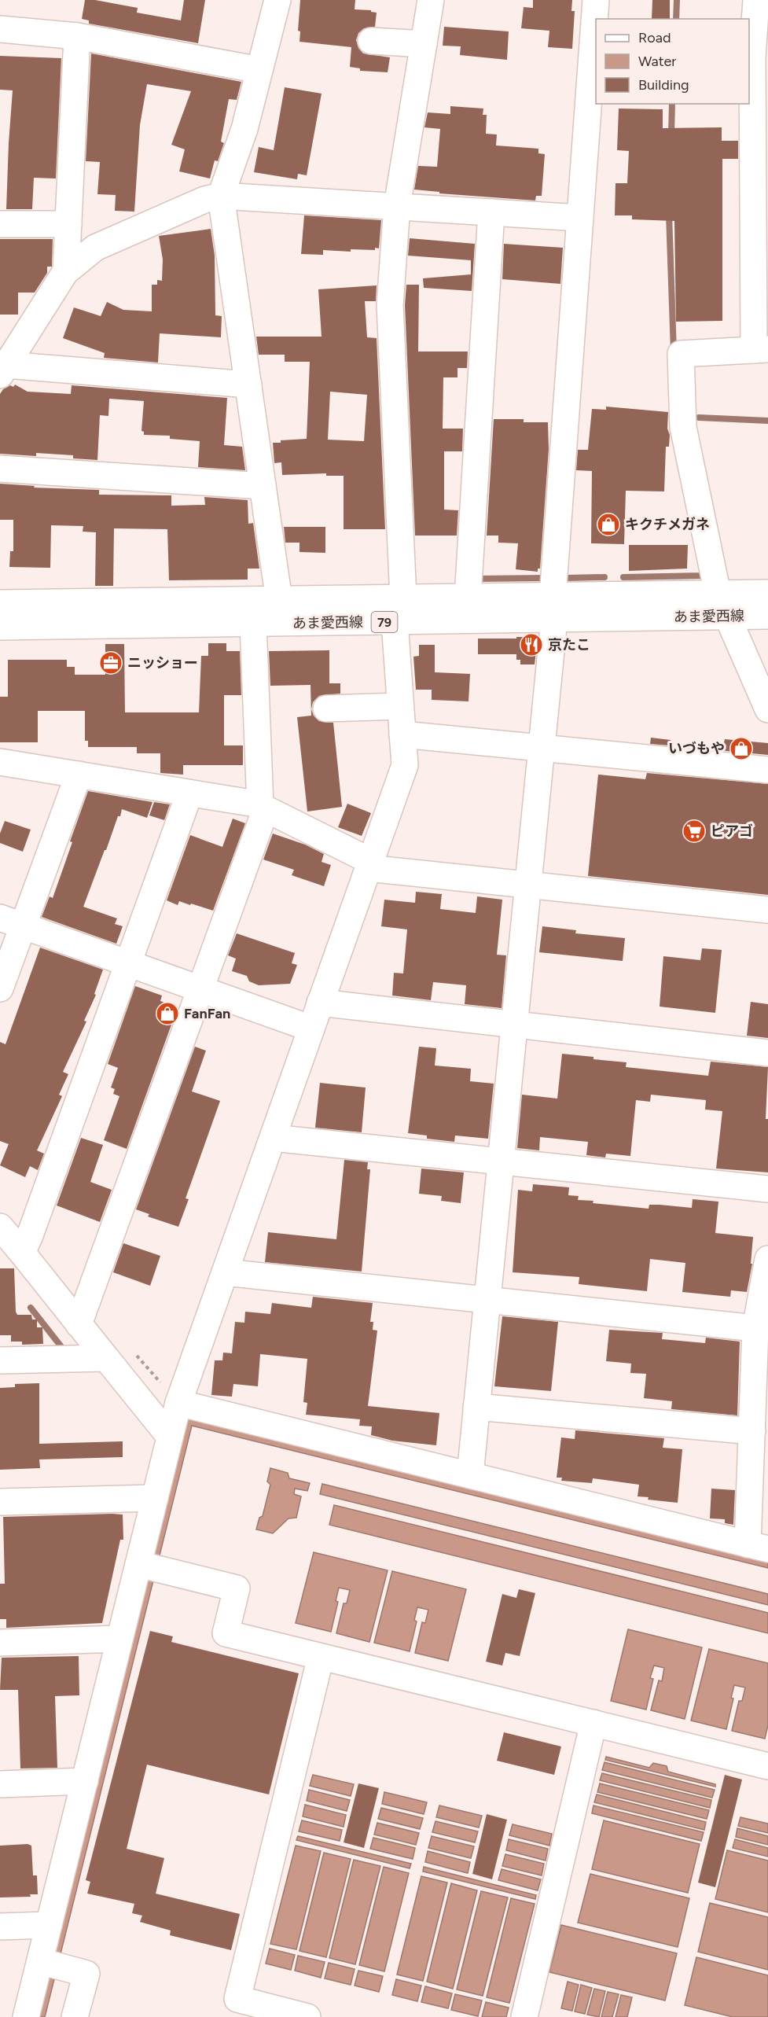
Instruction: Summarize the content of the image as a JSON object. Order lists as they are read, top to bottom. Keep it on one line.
{"streets":{"street":["あま愛西線","79"]},"places":{"shop":["キクチメガネ","いづもや","FanFan"],"restaurant":["京たこ"],"office":["ニッショー"],"supermarket":["ピアゴ"]},"legend":["Road","Water","Building"]}
